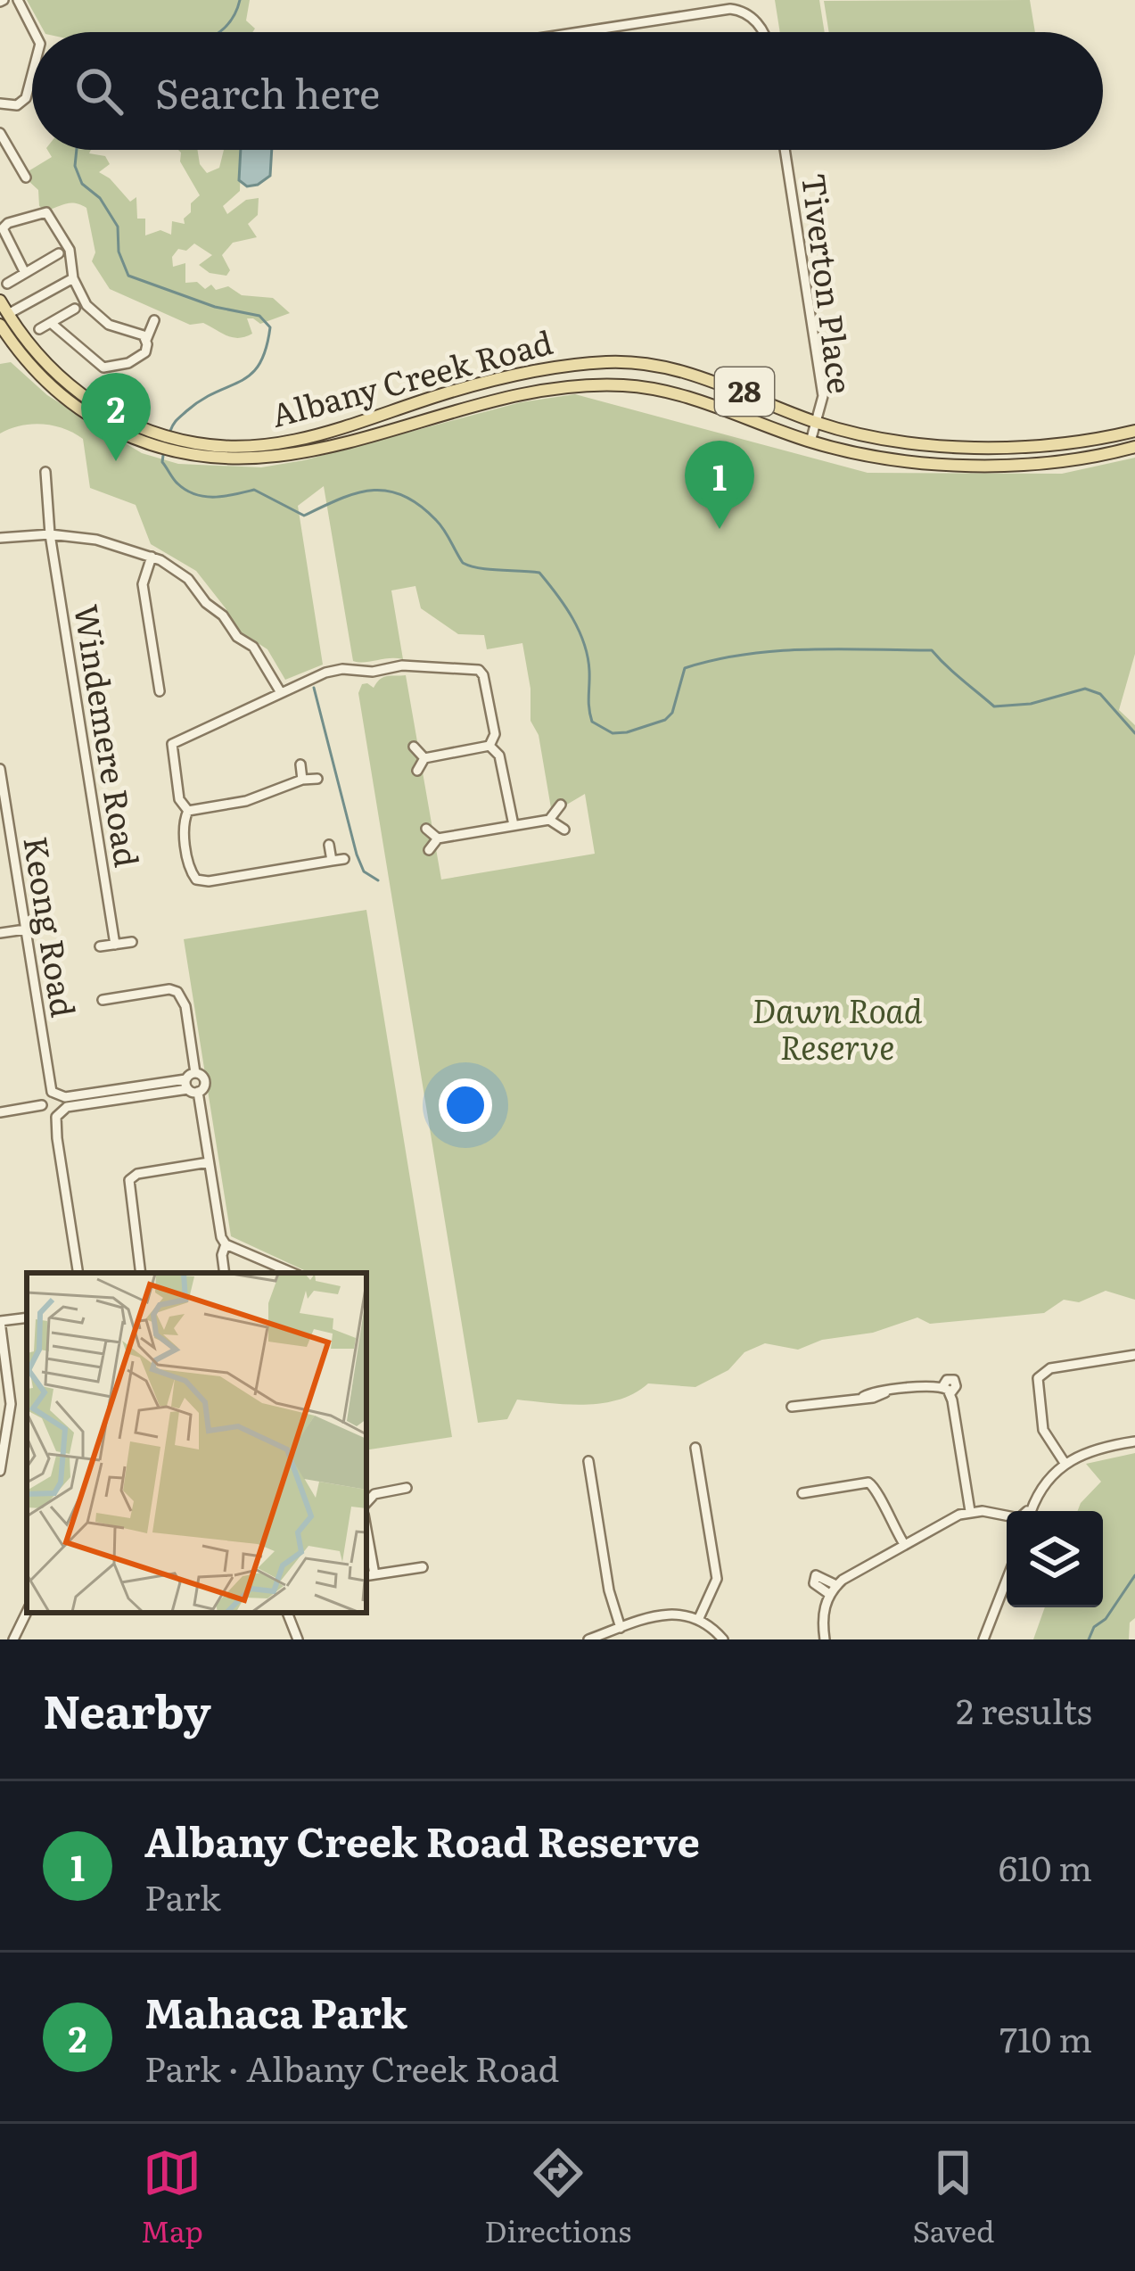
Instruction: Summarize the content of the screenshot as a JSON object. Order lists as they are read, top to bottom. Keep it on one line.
{"streets":{"main road":["Albany Creek Road","28"],"street":["Tiverton Place","Windemere Road","Keong Road"]},"crossings":[["Tiverton Place","Albany Creek Road"]],"parks":["Dawn Road Reserve"],"page":{"search":"Search here","pins":["2","1"],"heading":["Nearby","2 results"],"list":[{"mark":"1","name":"Albany Creek Road Reserve","note":"Park","value":"610 m"},{"mark":"2","name":"Mahaca Park","note":"Park · Albany Creek Road","value":"710 m"}],"nav":["Map","Directions","Saved"]}}
